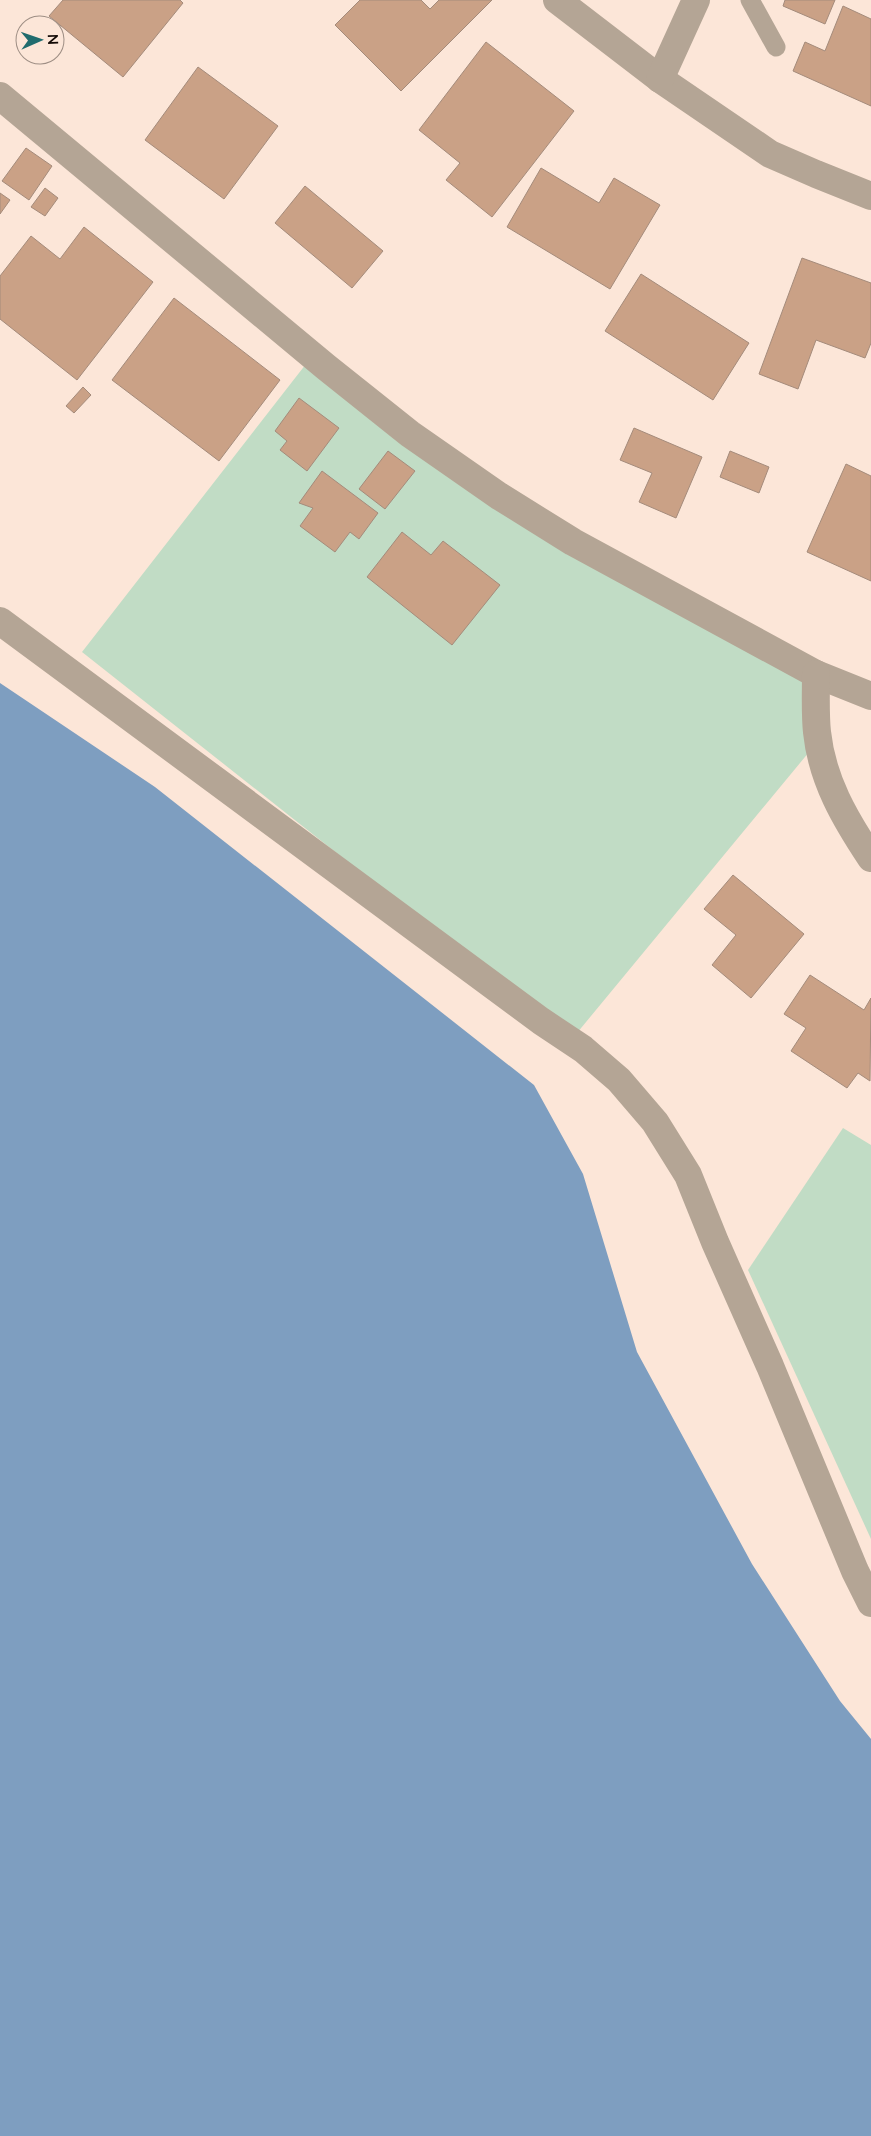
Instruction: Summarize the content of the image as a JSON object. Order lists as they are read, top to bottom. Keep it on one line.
{"north":"right"}
